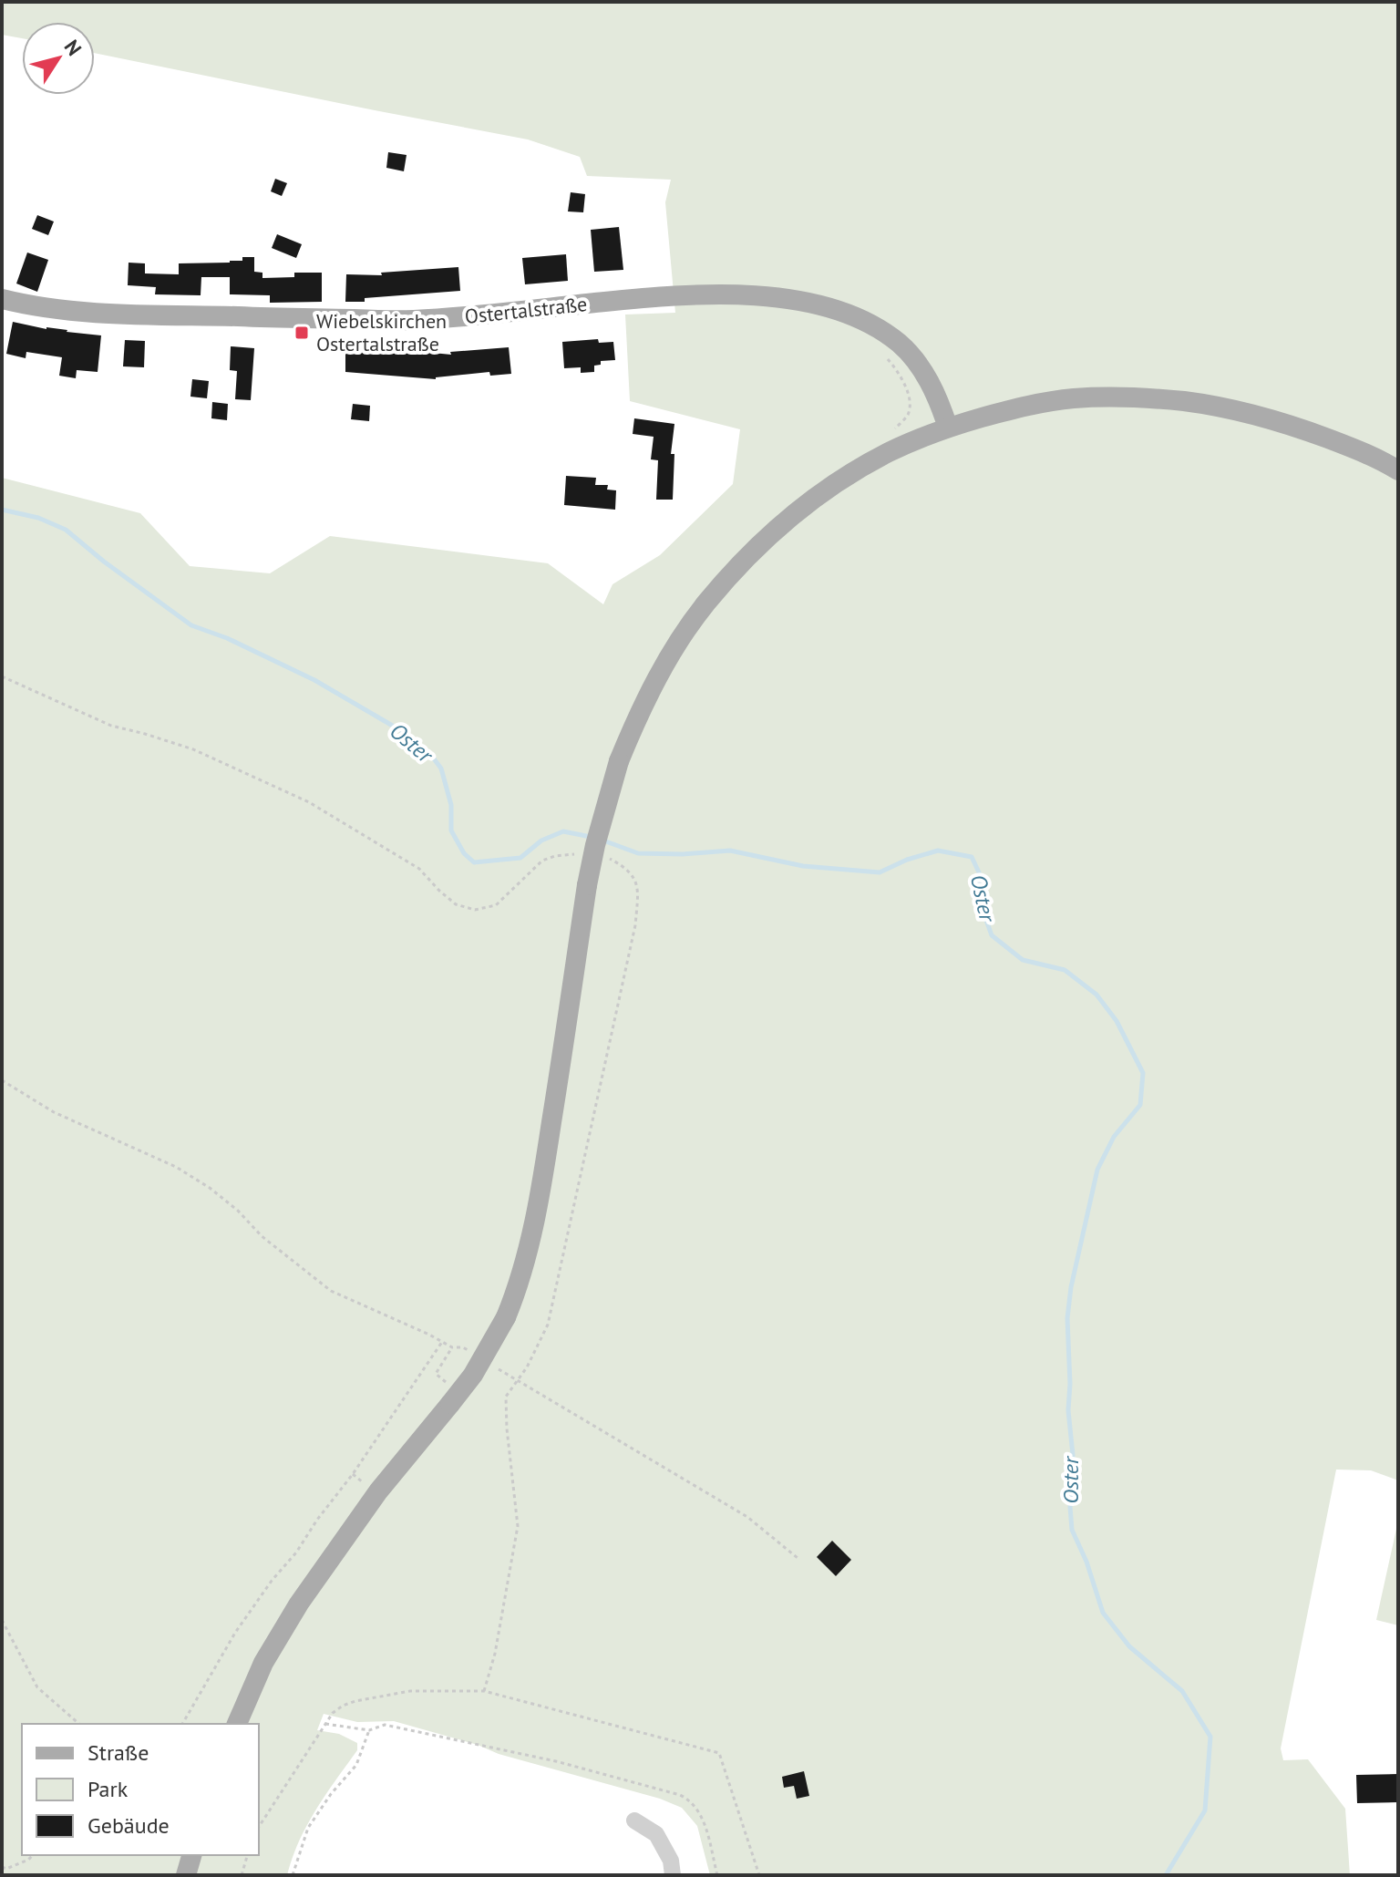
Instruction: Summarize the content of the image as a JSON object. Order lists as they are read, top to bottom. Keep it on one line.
{"streets":{"main road":["Ostertalstraße"]},"water":["Oster"],"places":{"transit":["Wiebelskirchen Ostertalstraße"]},"legend":["Straße","Park","Gebäude"],"north":"top right"}
